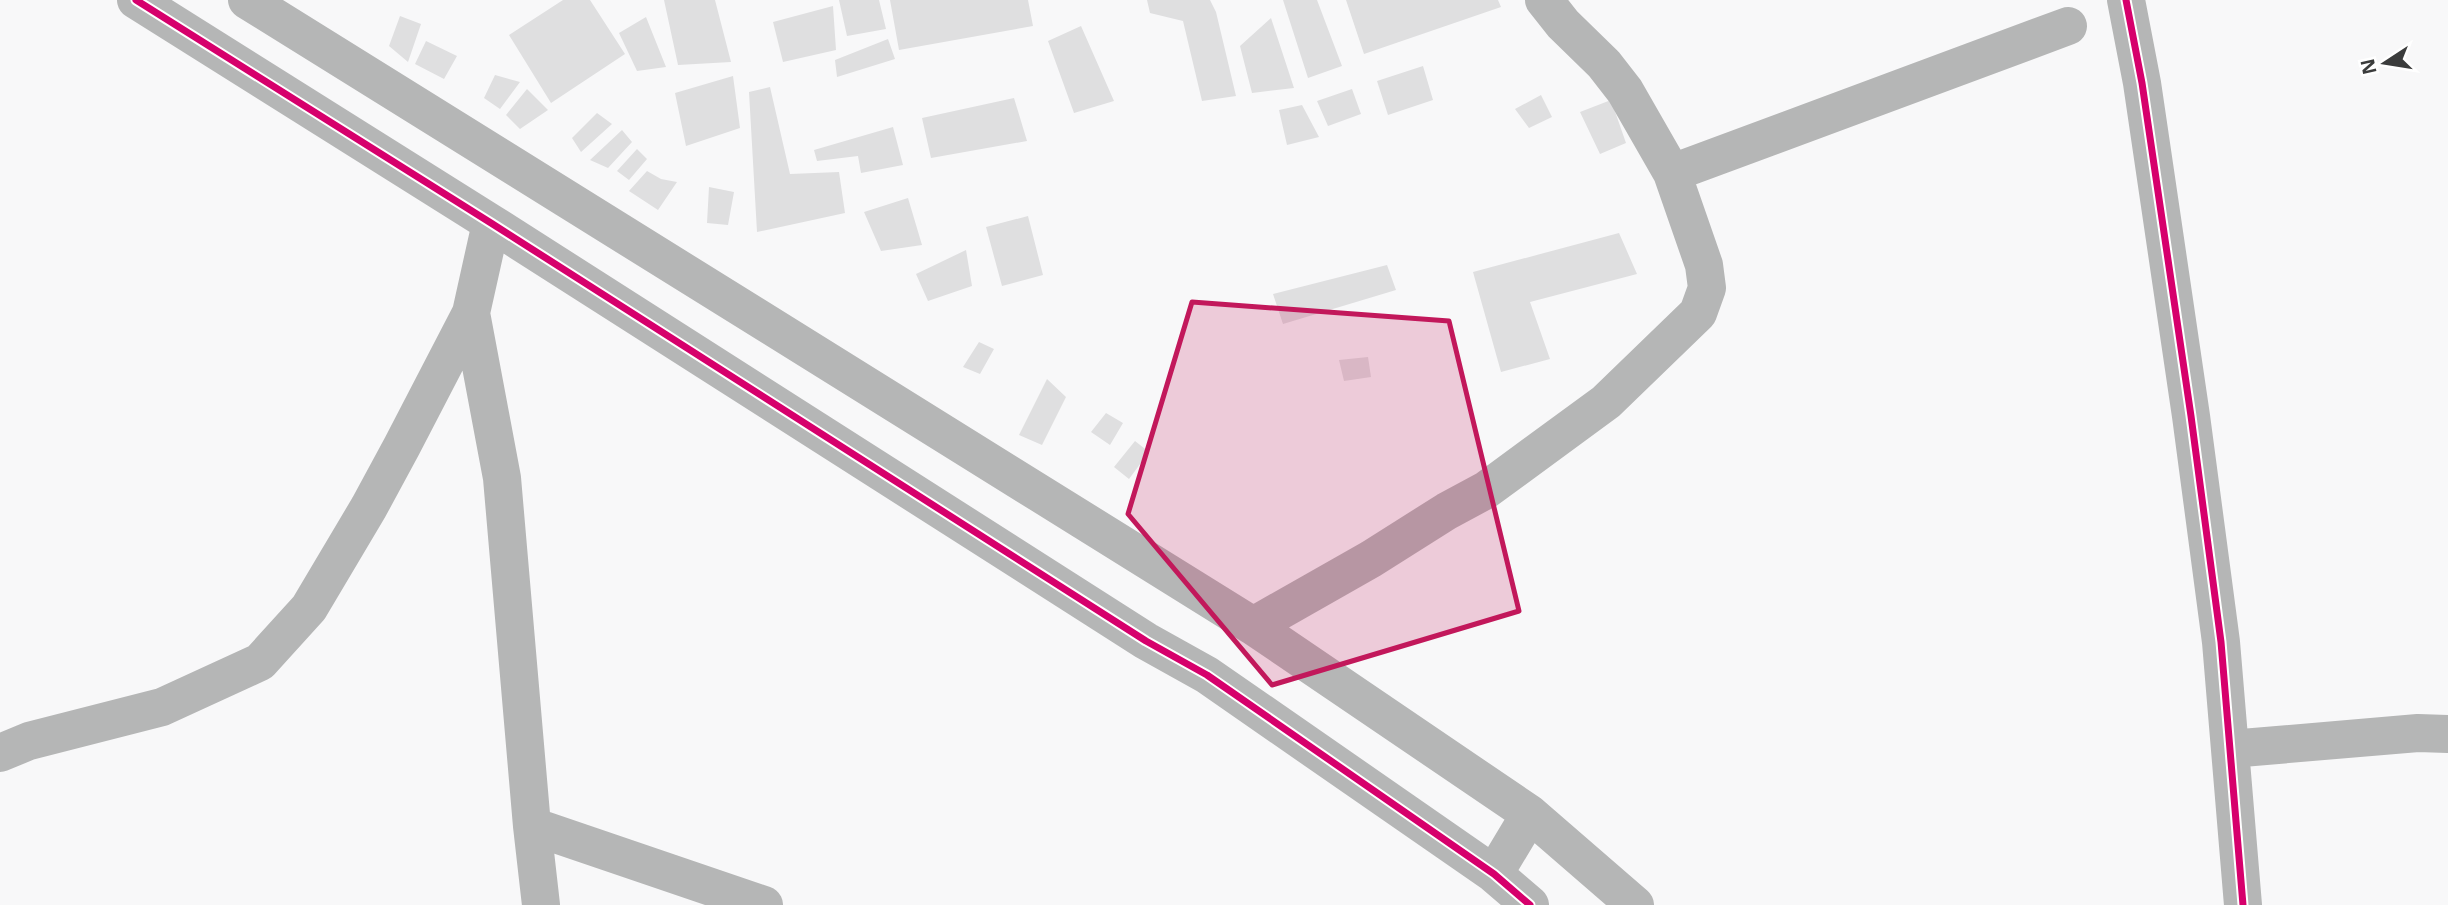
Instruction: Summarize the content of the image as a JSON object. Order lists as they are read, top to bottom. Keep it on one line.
{"north":"left"}
